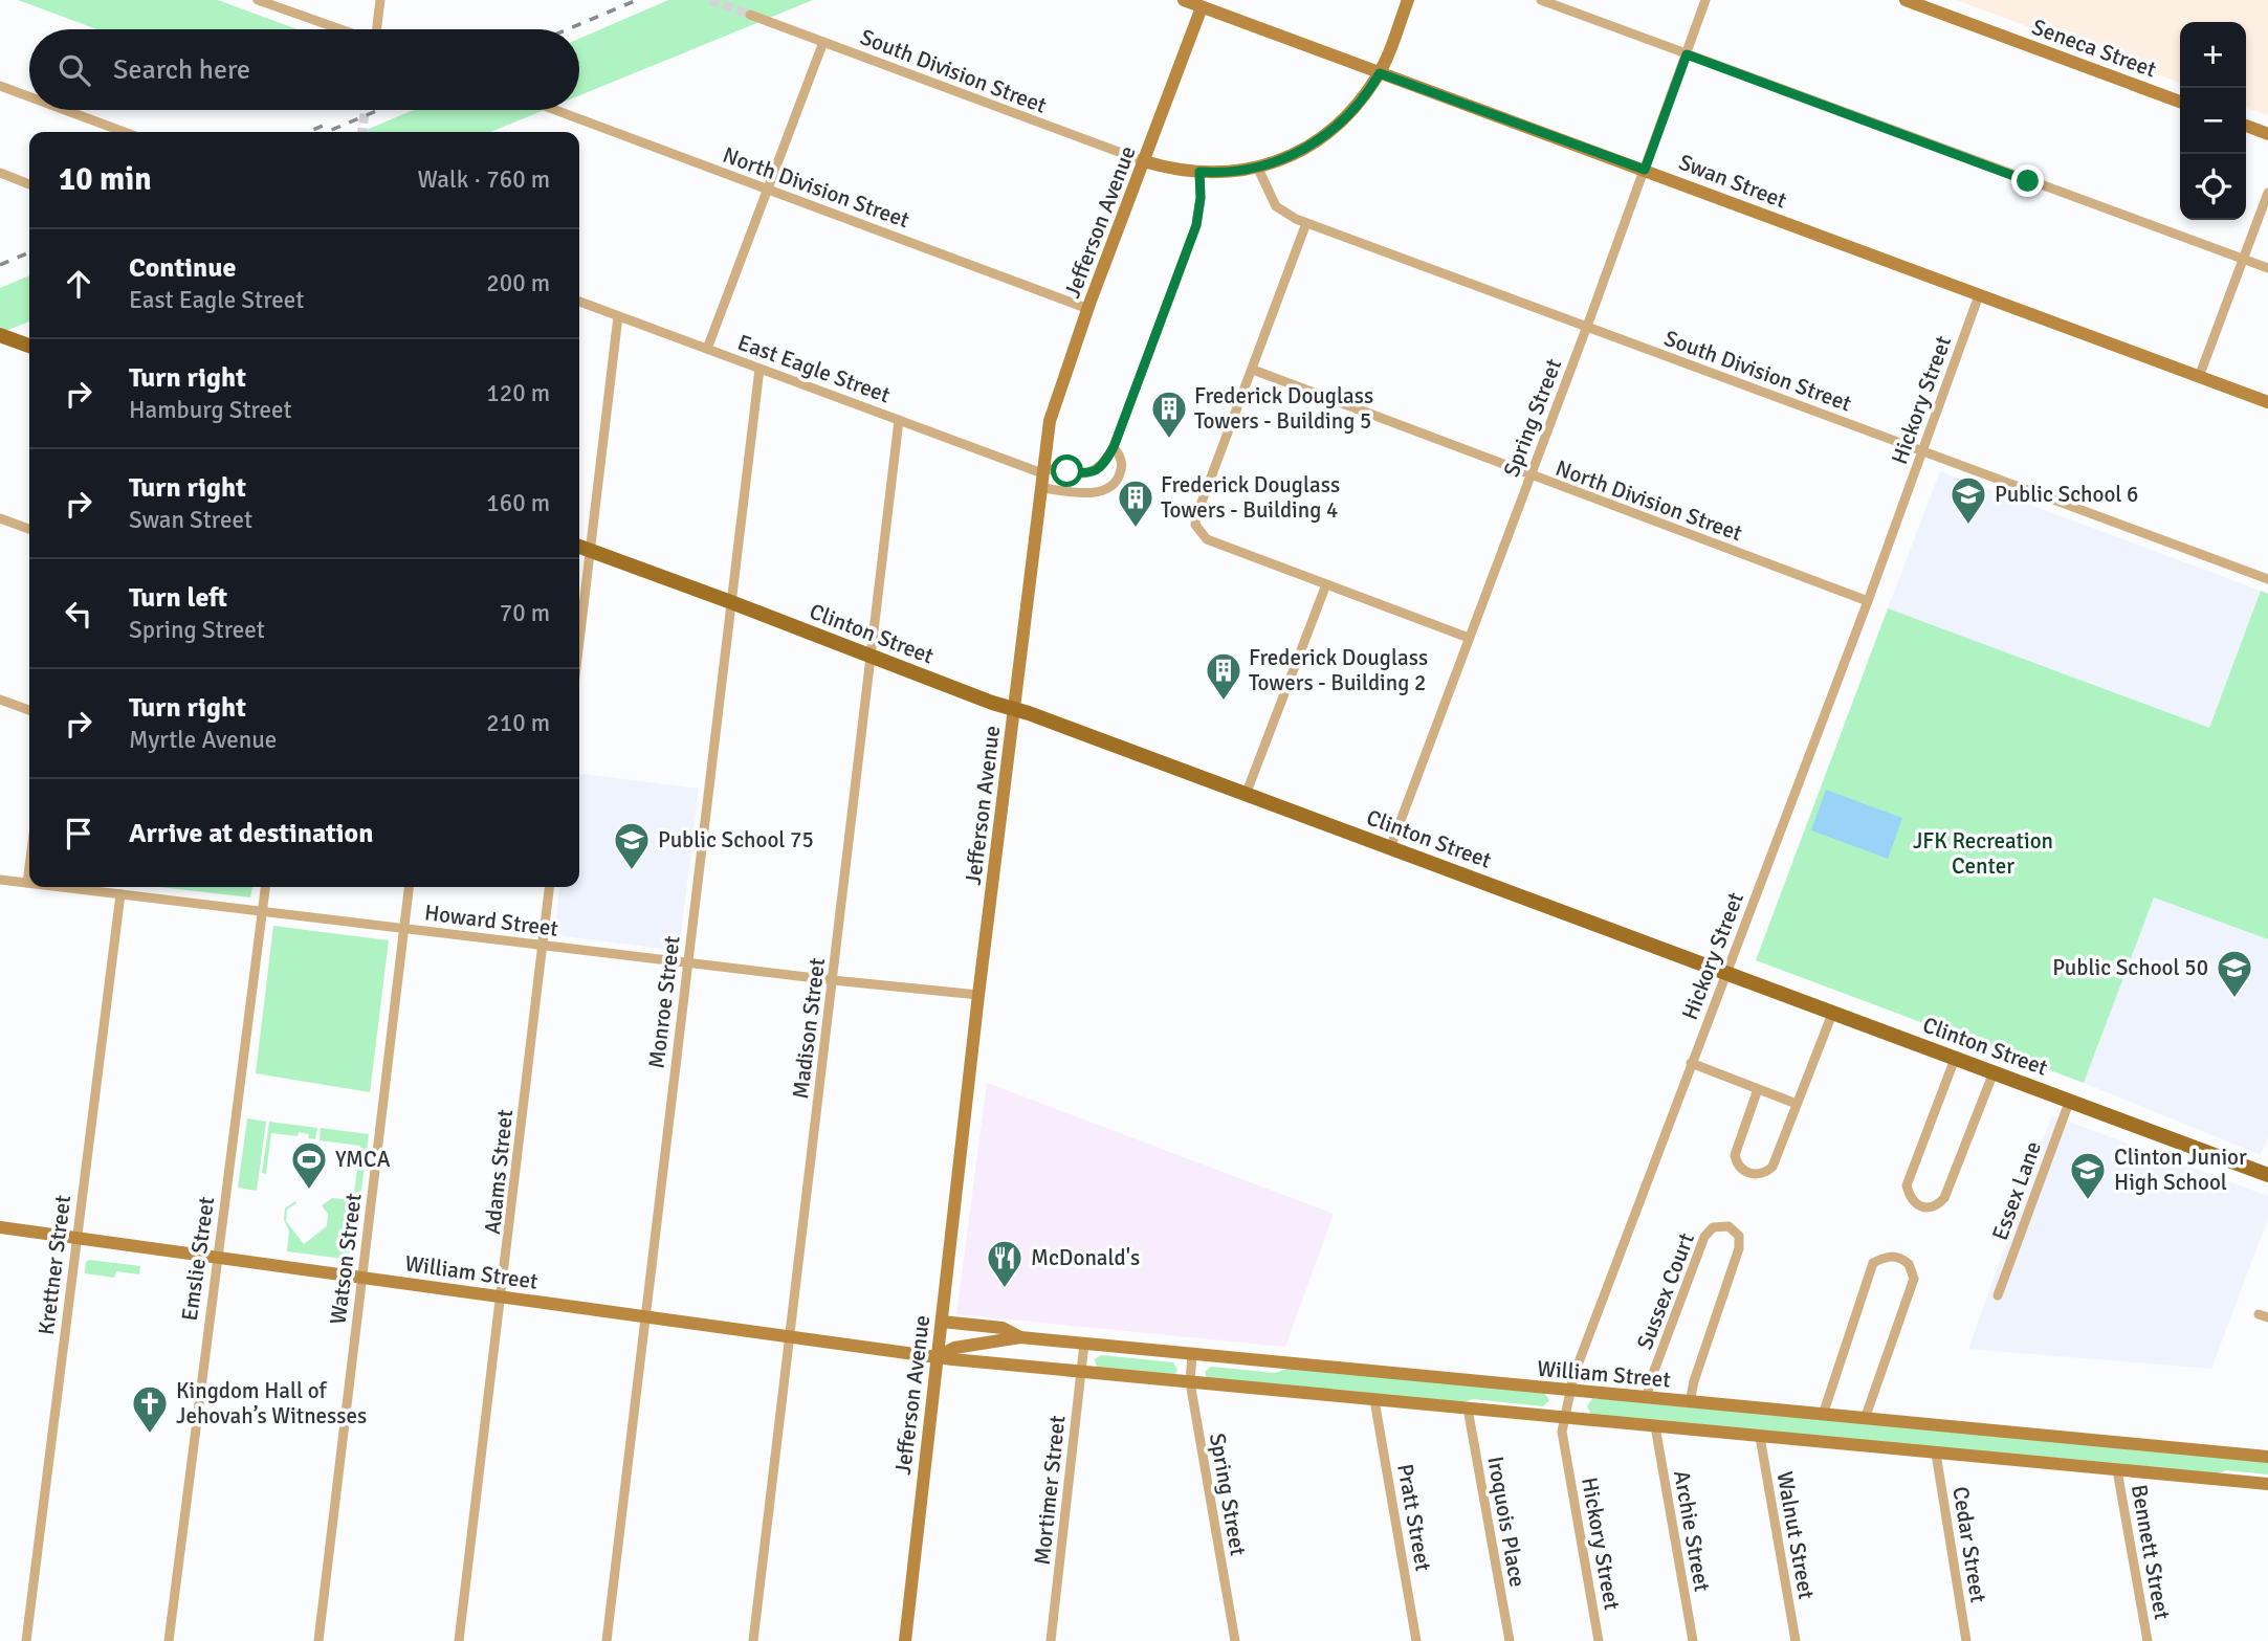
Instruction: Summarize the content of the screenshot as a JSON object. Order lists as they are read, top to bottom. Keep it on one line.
{"streets":{"main road":["Seneca Street","Swan Street","Jefferson Avenue","Clinton Street","William Street"],"street":["South Division Street","North Division Street","East Eagle Street","Hickory Street","Spring Street","Howard Street","Monroe Street","Madison Street","Adams Street","Essex Lane","Emslie Street","Watson Street","Krettner Street","Sussex Court","Mortimer Street","Pratt Street","Iroquois Place","Archie Street","Walnut Street","Cedar Street","Bennett Street"]},"crossings":[["South Division Street","Jefferson Avenue"],["South Division Street","Hickory Street"],["South Division Street","Spring Street"],["Swan Street","Jefferson Avenue"],["Swan Street","Hickory Street"],["Swan Street","Spring Street"],["North Division Street","Jefferson Avenue"],["North Division Street","Hickory Street"],["North Division Street","Spring Street"],["Jefferson Avenue","East Eagle Street"],["Jefferson Avenue","Clinton Street"],["Jefferson Avenue","Howard Street"],["Jefferson Avenue","William Street"],["East Eagle Street","Monroe Street"],["East Eagle Street","Madison Street"],["Hickory Street","Clinton Street"],["Hickory Street","William Street"],["Spring Street","Clinton Street"],["Spring Street","William Street"],["Clinton Street","Monroe Street"],["Clinton Street","Madison Street"],["Clinton Street","Essex Lane"],["Howard Street","Monroe Street"],["Howard Street","Madison Street"],["Howard Street","Adams Street"],["Howard Street","Emslie Street"],["Howard Street","Watson Street"],["Howard Street","Krettner Street"],["Monroe Street","William Street"],["Madison Street","William Street"],["Adams Street","William Street"],["Emslie Street","William Street"],["Watson Street","William Street"],["Krettner Street","William Street"],["William Street","Sussex Court"],["William Street","Mortimer Street"],["William Street","Pratt Street"],["William Street","Iroquois Place"],["William Street","Archie Street"],["William Street","Walnut Street"],["William Street","Cedar Street"],["William Street","Bennett Street"]],"parks":["JFK Recreation Center"],"places":{"building":["Frederick Douglass Towers - Building 5","Frederick Douglass Towers - Building 4","Frederick Douglass Towers - Building 2"],"school or university":["Public School 6","Public School 75","Public School 50","Clinton Junior High School"],"sports":["YMCA"],"restaurant":["McDonald's"],"church":["Kingdom Hall of Jehovah’s Witnesses"]},"page":{"map_buttons":["+","−"],"search":"Search here","heading":["10 min","Walk · 760 m"],"list":[["Continue","East Eagle Street","200 m"],["Turn right","Hamburg Street","120 m"],["Turn right","Swan Street","160 m"],["Turn left","Spring Street","70 m"],["Turn right","Myrtle Avenue","210 m"],"Arrive at destination"]}}
